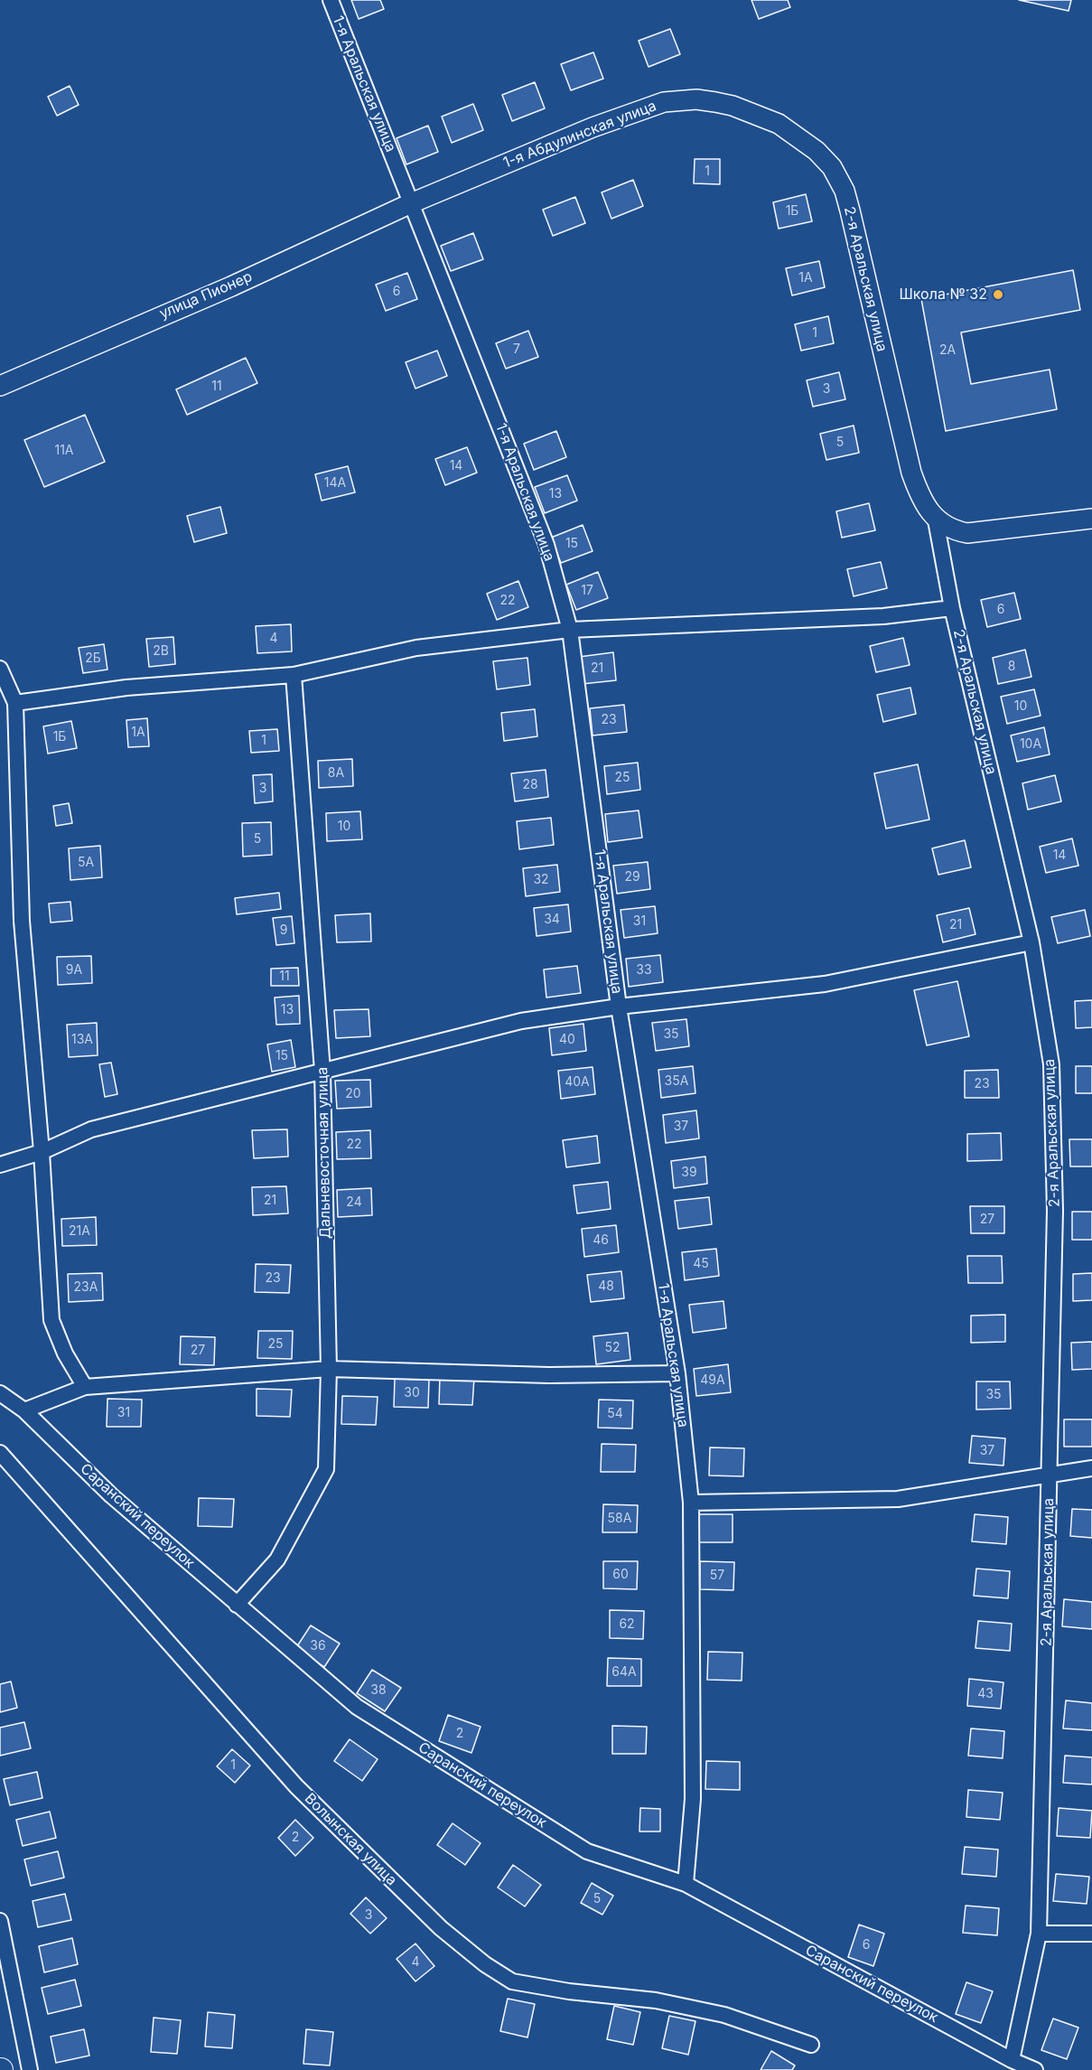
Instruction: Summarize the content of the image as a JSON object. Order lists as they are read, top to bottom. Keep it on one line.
{"streets":{"street":["1-я Аральская улица","1-я Абдулинская улица","2-я Аральская улица","улица Пионер","Дальневосточная улица","Саранский переулок","Волынская улица"]},"crossings":[["1-я Аральская улица","1-я Абдулинская улица"],["1-я Аральская улица","улица Пионер"],["1-я Аральская улица","Саранский переулок"],["1-я Абдулинская улица","2-я Аральская улица"],["1-я Абдулинская улица","улица Пионер"],["2-я Аральская улица","Саранский переулок"],["Дальневосточная улица","Саранский переулок"]],"places":["Школа № 32"],"house_numbers":["1","1Б","1А","6","1","7","2А","11","3","5","11А","14","14А","13","15","17","22","6","4","2В","2Б","8","21","10","23","1А","1Б","1","10А","8А","25","28","3","10","5","14","5А","29","32","34","31","21","9","9А","33","11","13","35","13А","40","15","35А","40А","23","20","37","22","39","21","24","27","21А","46","45","23","48","23А","25","52","27","49А","30","35","31","54","37","58А","60","57","62","36","64А","38","43","2","1","2","5","3","6","4"]}
